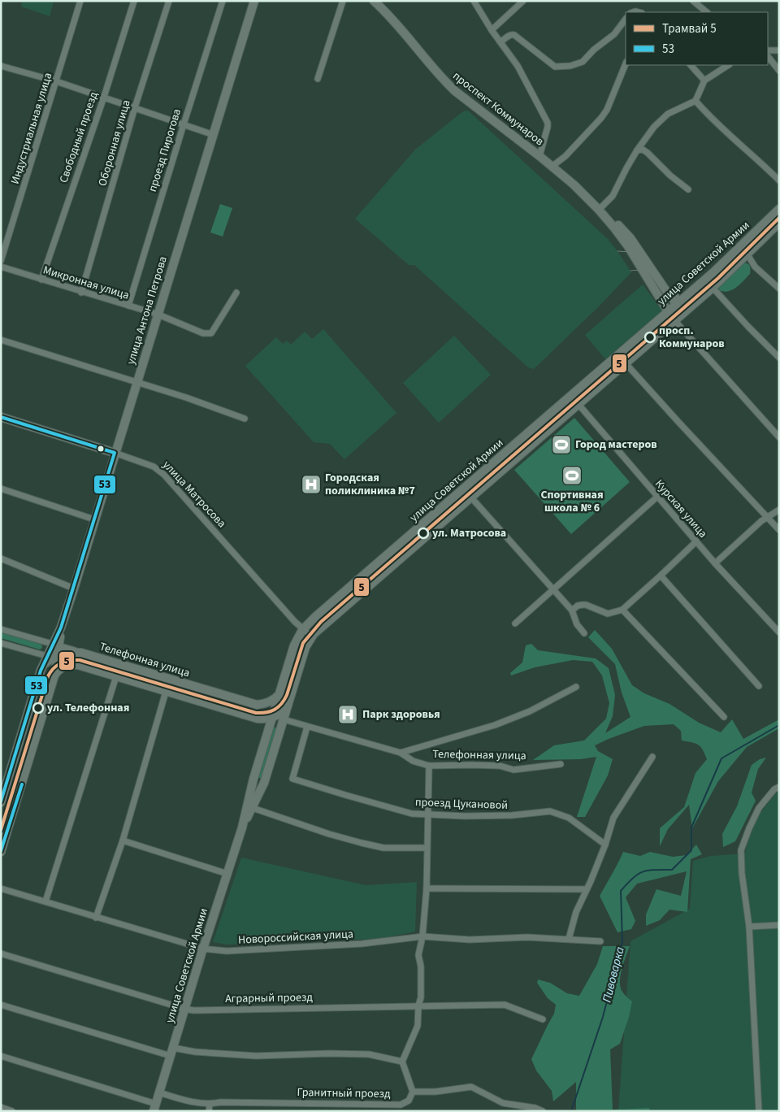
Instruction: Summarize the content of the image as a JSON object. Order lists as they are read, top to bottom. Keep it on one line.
{"streets":{"main road":["проспект Коммунаров","улица Советской Армии","улица Антона Петрова","улица Матросова","Телефонная улица"],"street":["Индустриальная улица","Свободный проезд","Оборонная улица","проезд Пирогова","Микронная улица","Курская улица","проезд Цукановой","Новороссийская улица","Аграрный проезд","Гранитный проезд"]},"crossings":[["проспект Коммунаров","улица Советской Армии"],["Свободный проезд","Микронная улица"],["Оборонная улица","Микронная улица"],["проезд Пирогова","Микронная улица"],["улица Советской Армии","улица Матросова"],["улица Советской Армии","Курская улица"],["улица Советской Армии","Телефонная улица"],["улица Советской Армии","Новороссийская улица"],["улица Советской Армии","Аграрный проезд"],["улица Советской Армии","Гранитный проезд"],["Микронная улица","улица Антона Петрова"],["улица Антона Петрова","улица Матросова"],["улица Антона Петрова","Телефонная улица"],["Телефонная улица","проезд Цукановой"]],"water":["Пивоварка"],"places":{"other":["просп. Коммунаров","ул. Матросова","ул. Телефонная"],"sports":["Город мастеров","Спортивная школа № 6"],"hospital":["Городская поликлиника №7","Парк здоровья"]},"lines":["tram line 5","transit line 53"],"legend":["Трамвай 5","53"]}
